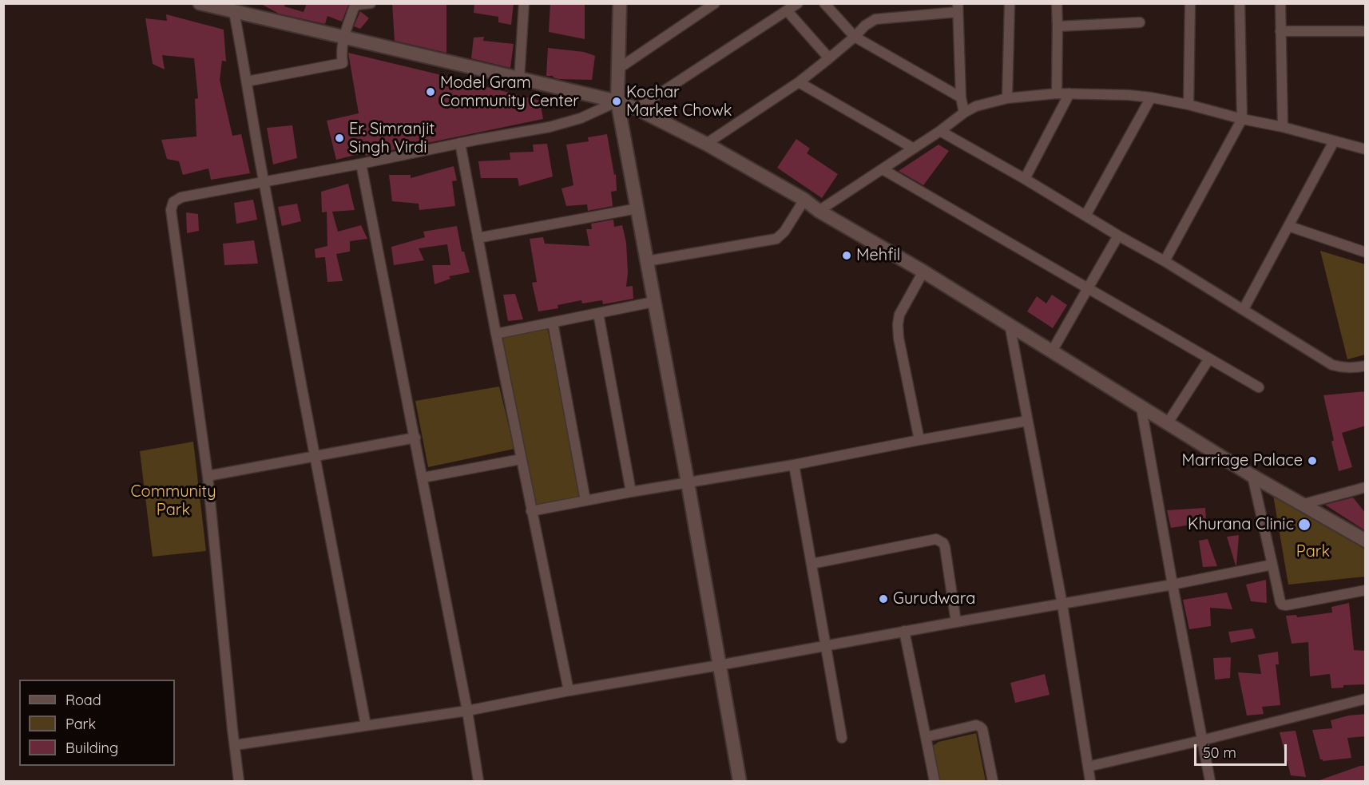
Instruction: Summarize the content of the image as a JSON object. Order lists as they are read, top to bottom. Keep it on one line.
{"parks":["Community Park","Park"],"places":["Model Gram Community Center","Kochar Market Chowk","Er. Simranjit Singh Virdi","Mehfil","Marriage Palace","Khurana Clinic","Gurudwara"],"legend":["Road","Park","Building"],"scale_bar":"50 m"}
